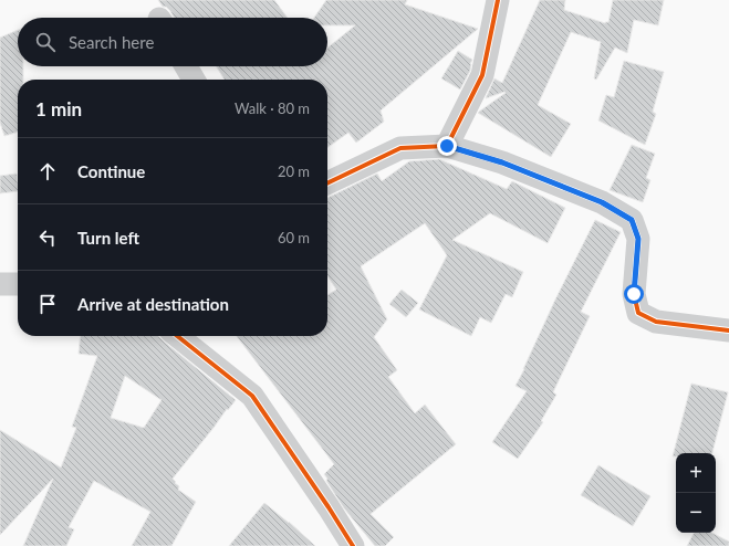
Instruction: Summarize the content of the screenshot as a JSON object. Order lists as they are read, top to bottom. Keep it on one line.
{"page":{"search":"Search here","heading":["1 min","Walk · 80 m"],"list":[["Continue","20 m"],["Turn left","60 m"],"Arrive at destination"],"map_buttons":["+","−"]}}
